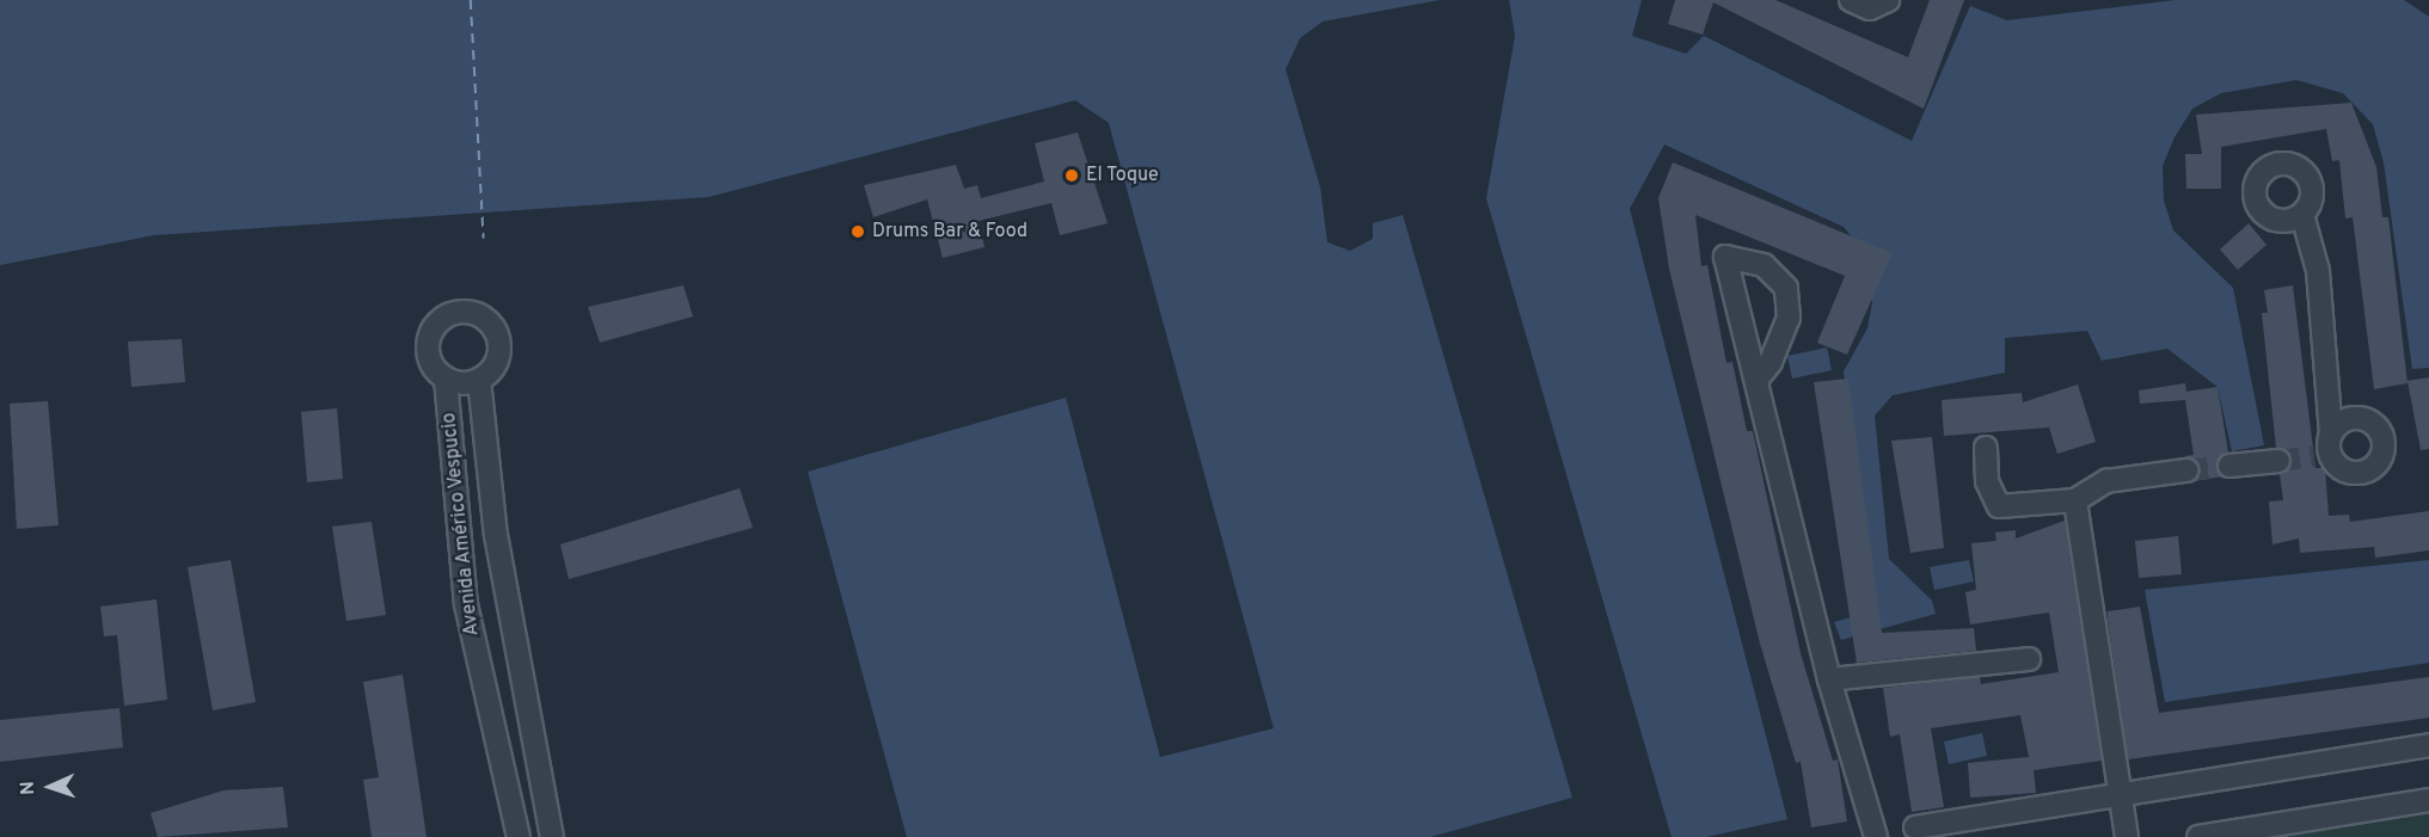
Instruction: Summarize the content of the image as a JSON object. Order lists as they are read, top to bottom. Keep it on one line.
{"streets":{"street":["Avenida Américo Vespucio"]},"places":["El Toque","Drums Bar & Food"],"north":"left"}
